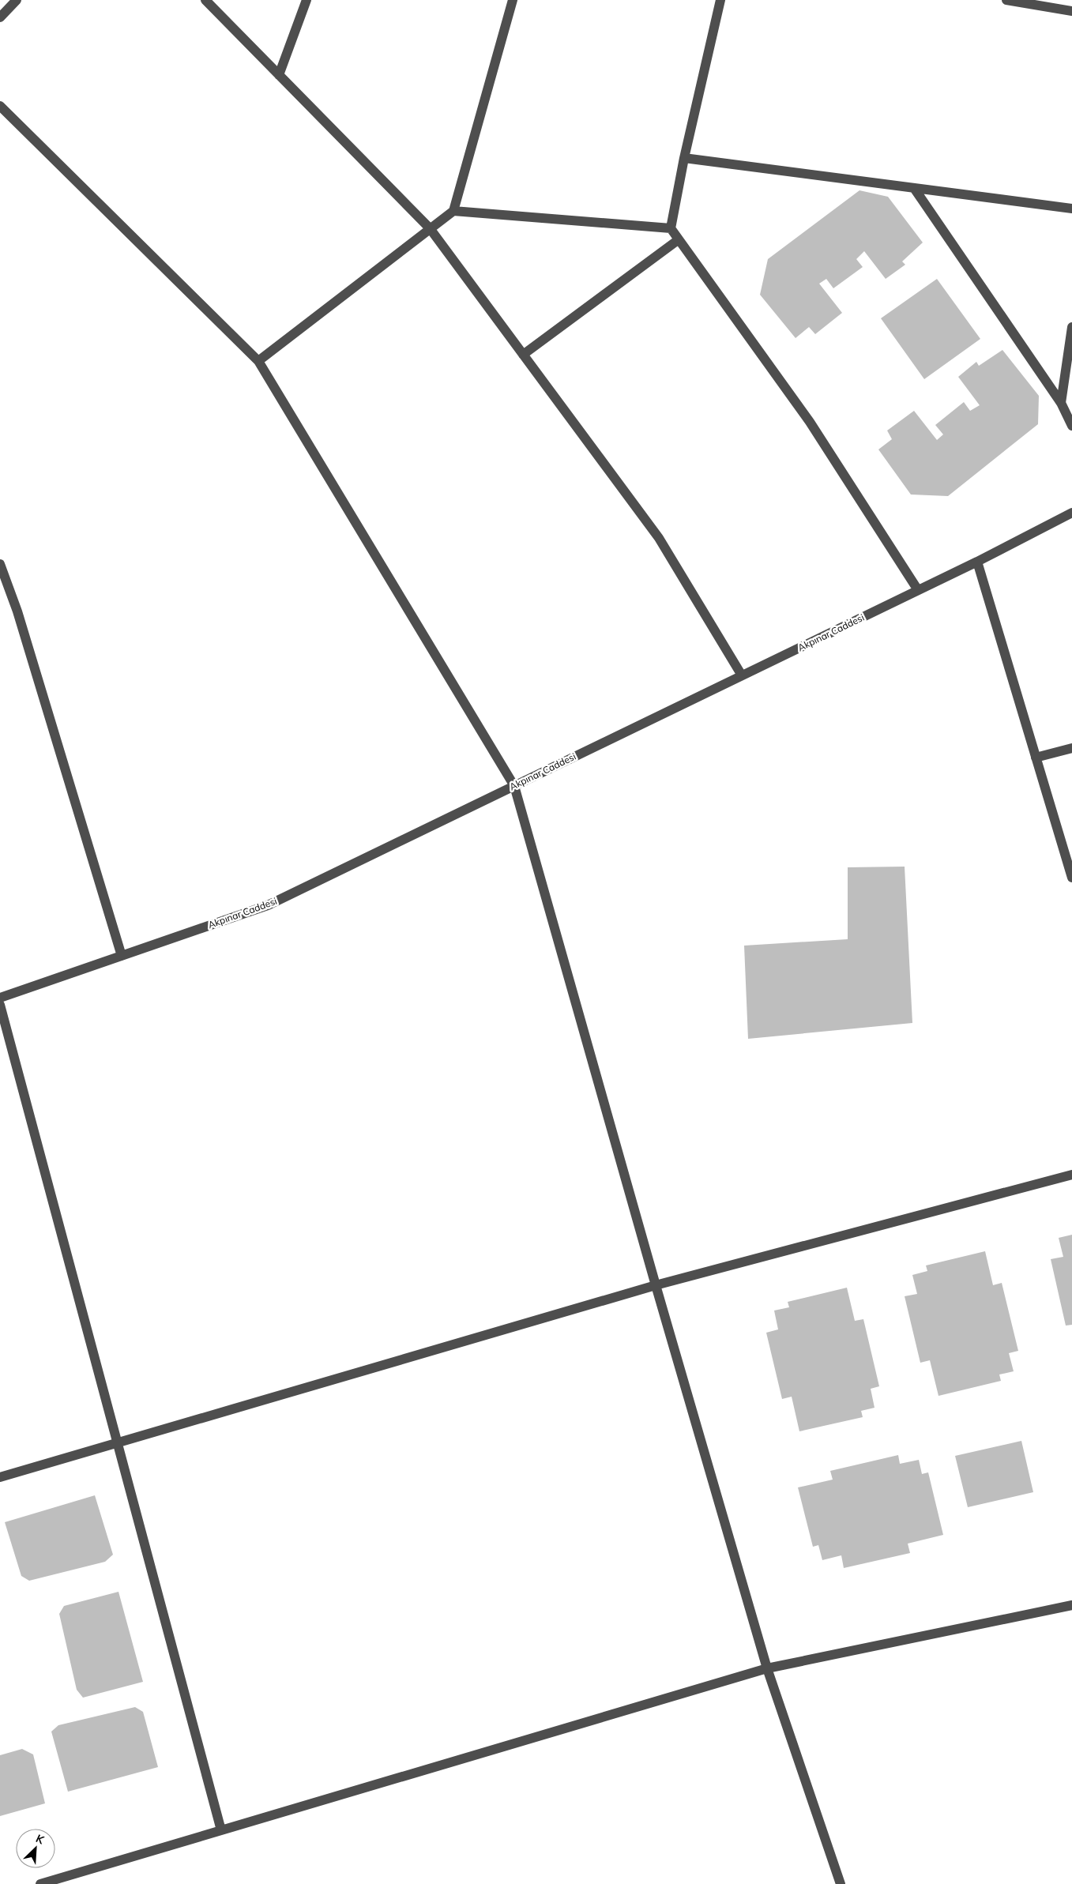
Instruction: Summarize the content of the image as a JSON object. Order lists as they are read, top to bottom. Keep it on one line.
{"streets":{"street":["Akpınar Caddesi"]},"north":"top right"}
